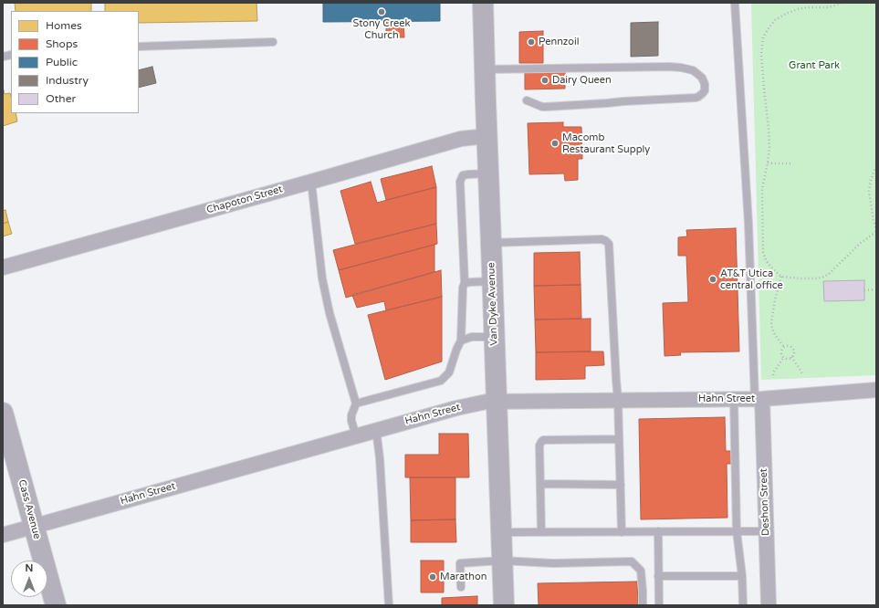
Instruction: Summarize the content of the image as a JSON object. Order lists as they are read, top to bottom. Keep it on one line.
{"streets":{"main road":["Van Dyke Avenue","Cass Avenue"],"street":["Chapoton Street","Hahn Street","Deshon Street"]},"crossings":[["Chapoton Street","Van Dyke Avenue"],["Van Dyke Avenue","Hahn Street"],["Hahn Street","Deshon Street"],["Hahn Street","Cass Avenue"]],"parks":["Grant Park"],"places":["Stony Creek Church","Pennzoil","Dairy Queen","Macomb Restaurant Supply","AT&T Utica central office","Marathon"],"legend":["Homes","Shops","Public","Industry","Other"],"north":"top"}
